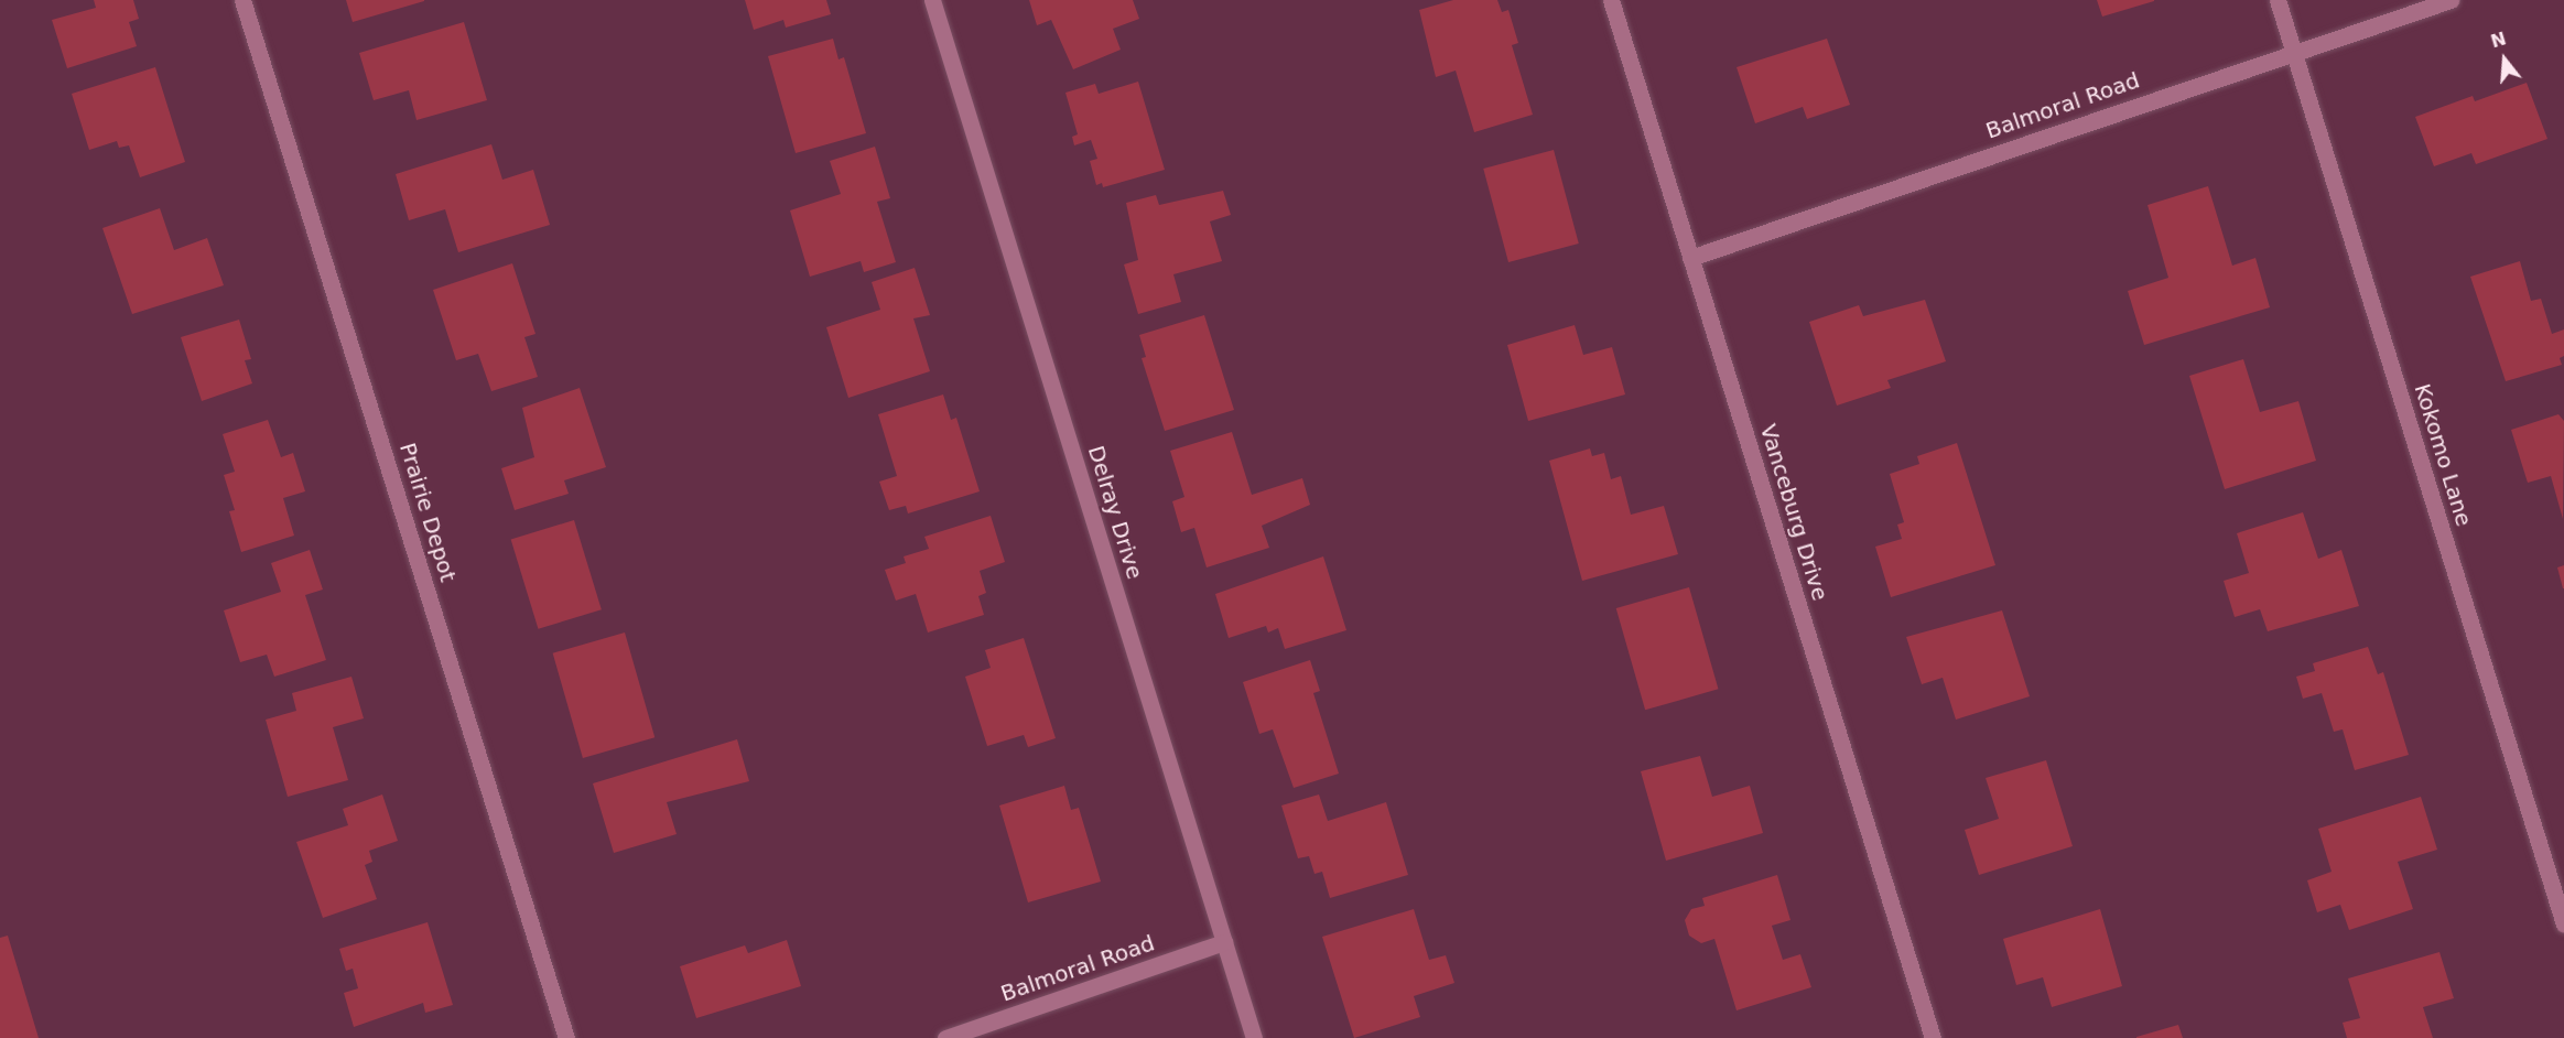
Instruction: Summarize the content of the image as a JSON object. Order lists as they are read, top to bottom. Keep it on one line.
{"streets":{"street":["Balmoral Road","Kokomo Lane","Prairie Depot","Delray Drive","Vanceburg Drive"]},"crossings":[["Balmoral Road","Kokomo Lane"],["Balmoral Road","Delray Drive"],["Balmoral Road","Vanceburg Drive"]],"north":"top"}
